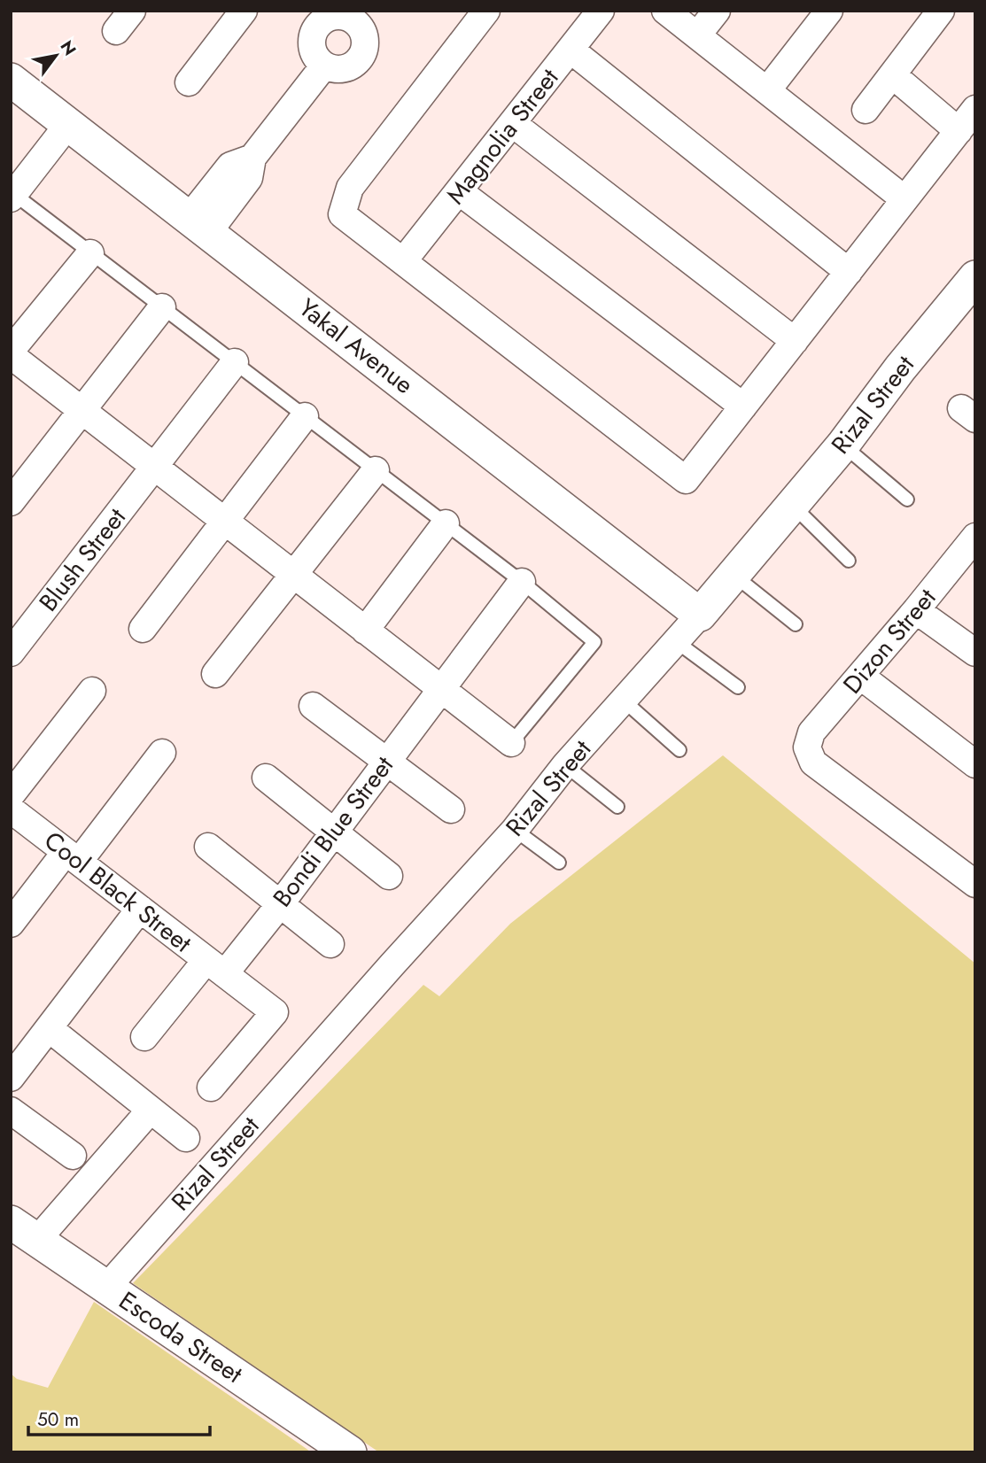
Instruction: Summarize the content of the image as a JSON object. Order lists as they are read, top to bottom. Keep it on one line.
{"streets":{"street":["Magnolia Street","Yakal Avenue","Rizal Street","Blush Street","Dizon Street","Bondi Blue Street","Cool Black Street","Escoda Street"]},"crossings":[["Yakal Avenue","Rizal Street"],["Rizal Street","Escoda Street"],["Bondi Blue Street","Cool Black Street"]],"scale_bar":"50 m","north":"top right"}
